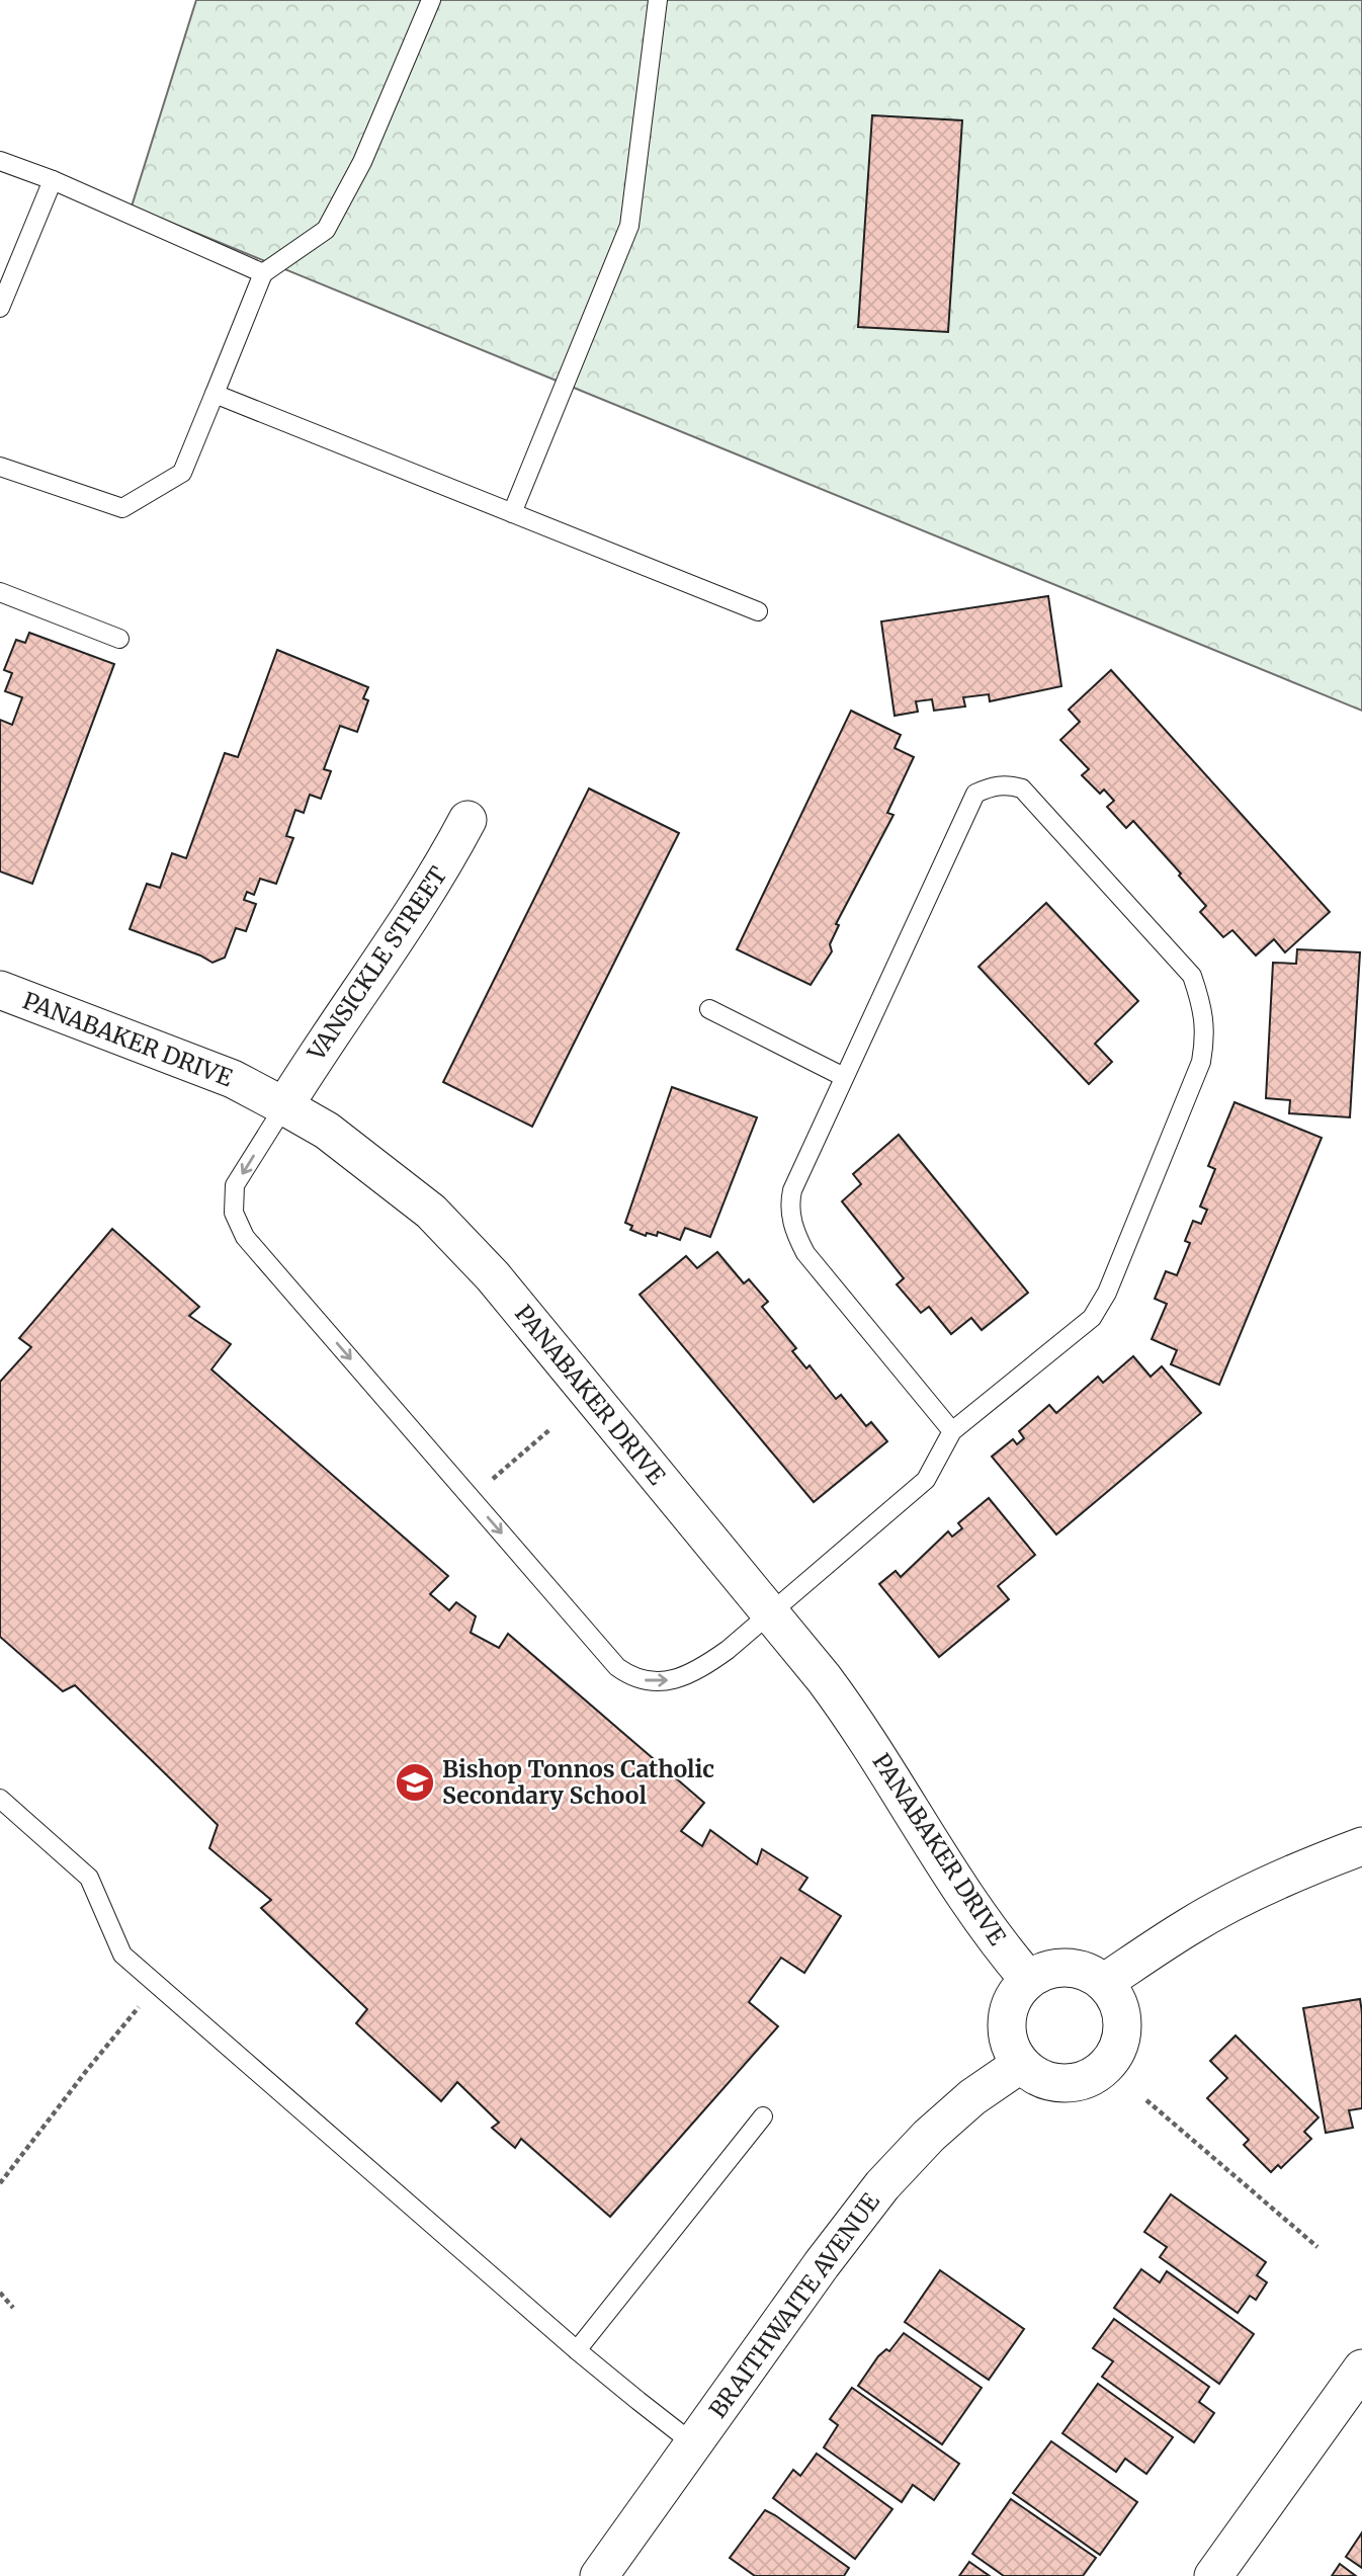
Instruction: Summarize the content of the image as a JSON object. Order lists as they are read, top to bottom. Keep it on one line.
{"streets":{"street":["VANSICKLE STREET","PANABAKER DRIVE","BRAITHWAITE AVENUE"]},"crossings":[["VANSICKLE STREET","PANABAKER DRIVE"],["PANABAKER DRIVE","BRAITHWAITE AVENUE"]],"places":{"school or university":["Bishop Tonnos Catholic Secondary School"]}}
